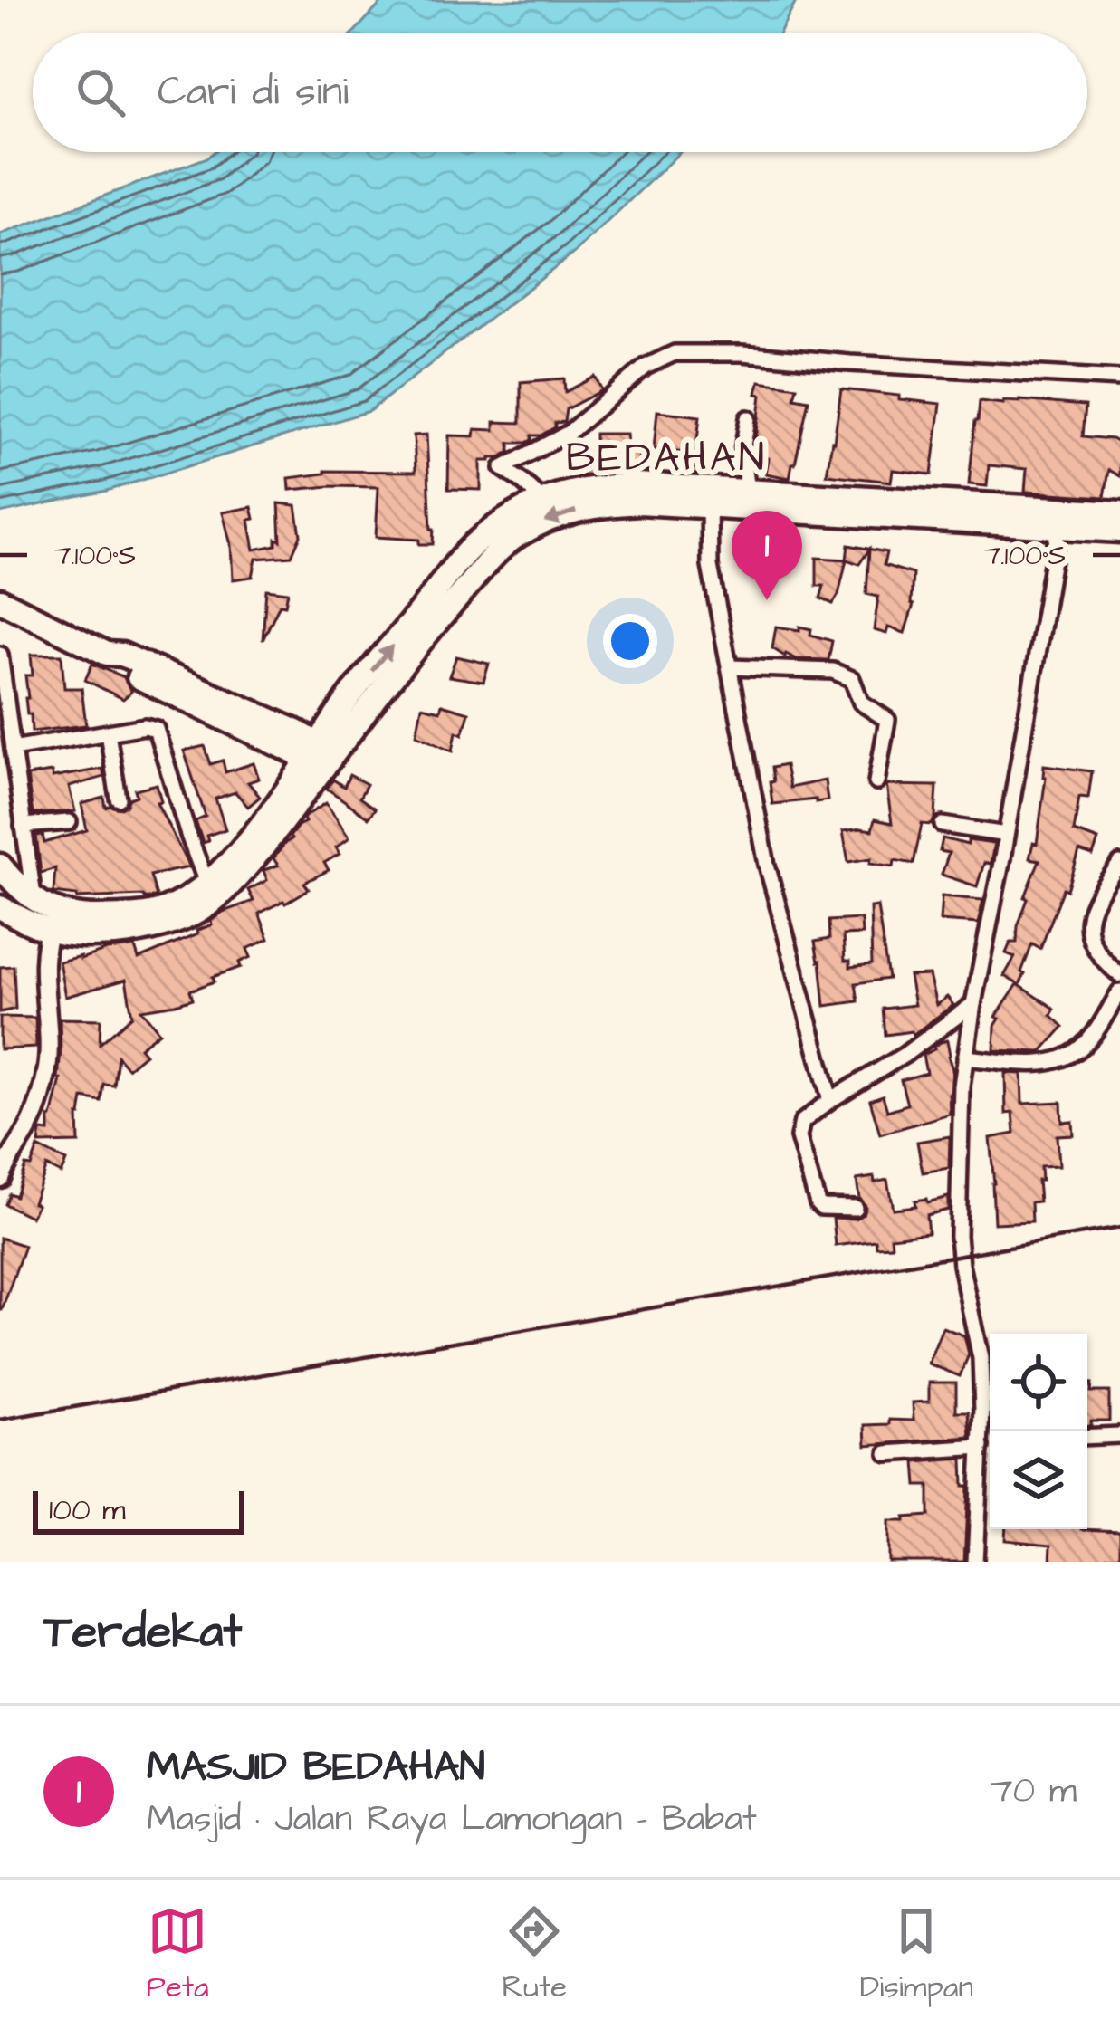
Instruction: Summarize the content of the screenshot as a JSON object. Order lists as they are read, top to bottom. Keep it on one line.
{"districts":["BEDAHAN"],"scale_bar":"100 m","page":{"search":"Cari di sini","pins":"1","scale":"100 m","heading":"Terdekat","list":[{"mark":"1","name":"MASJID BEDAHAN","note":"Masjid · Jalan Raya Lamongan - Babat","value":"70 m"}],"nav":["Peta","Rute","Disimpan"]},"coordinates":["7.100°S"]}
